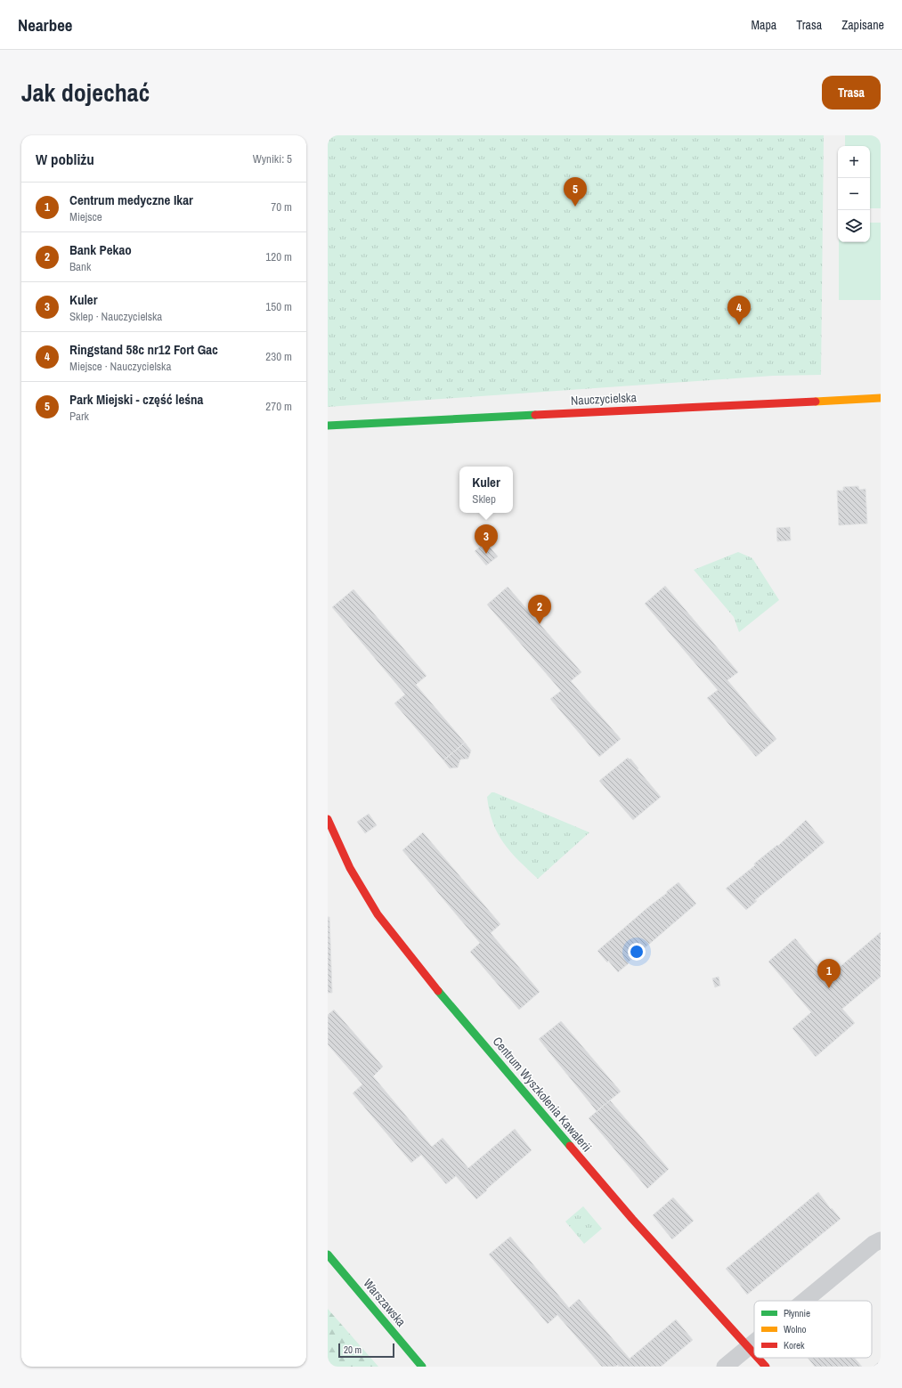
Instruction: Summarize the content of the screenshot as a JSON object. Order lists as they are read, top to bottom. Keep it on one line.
{"streets":{"street":["Nauczycielska","Centrum Wyszkolenia Kawalerii","Warszawska"]},"legend":["Płynnie","Wolno","Korek"],"scale_bar":"20 m","page":{"header":"Nearbee","nav":["Mapa","Trasa","Zapisane"],"title":"Jak dojechać","buttons":"Trasa","heading":["W pobliżu","Wyniki: 5"],"map_buttons":["+","−"],"pins":["5","4","3","2","1"],"list":[{"mark":"1","name":"Centrum medyczne Ikar","note":"Miejsce","value":"70 m"},{"mark":"2","name":"Bank Pekao","note":"Bank","value":"120 m"},{"mark":"3","name":"Kuler","note":"Sklep · Nauczycielska","value":"150 m"},{"mark":"4","name":"Ringstand 58c nr12 Fort Gac","note":"Miejsce · Nauczycielska","value":"230 m"},{"mark":"5","name":"Park Miejski - część leśna","note":"Park","value":"270 m"}],"popup":["Kuler","Sklep"],"scale":"20 m"}}
